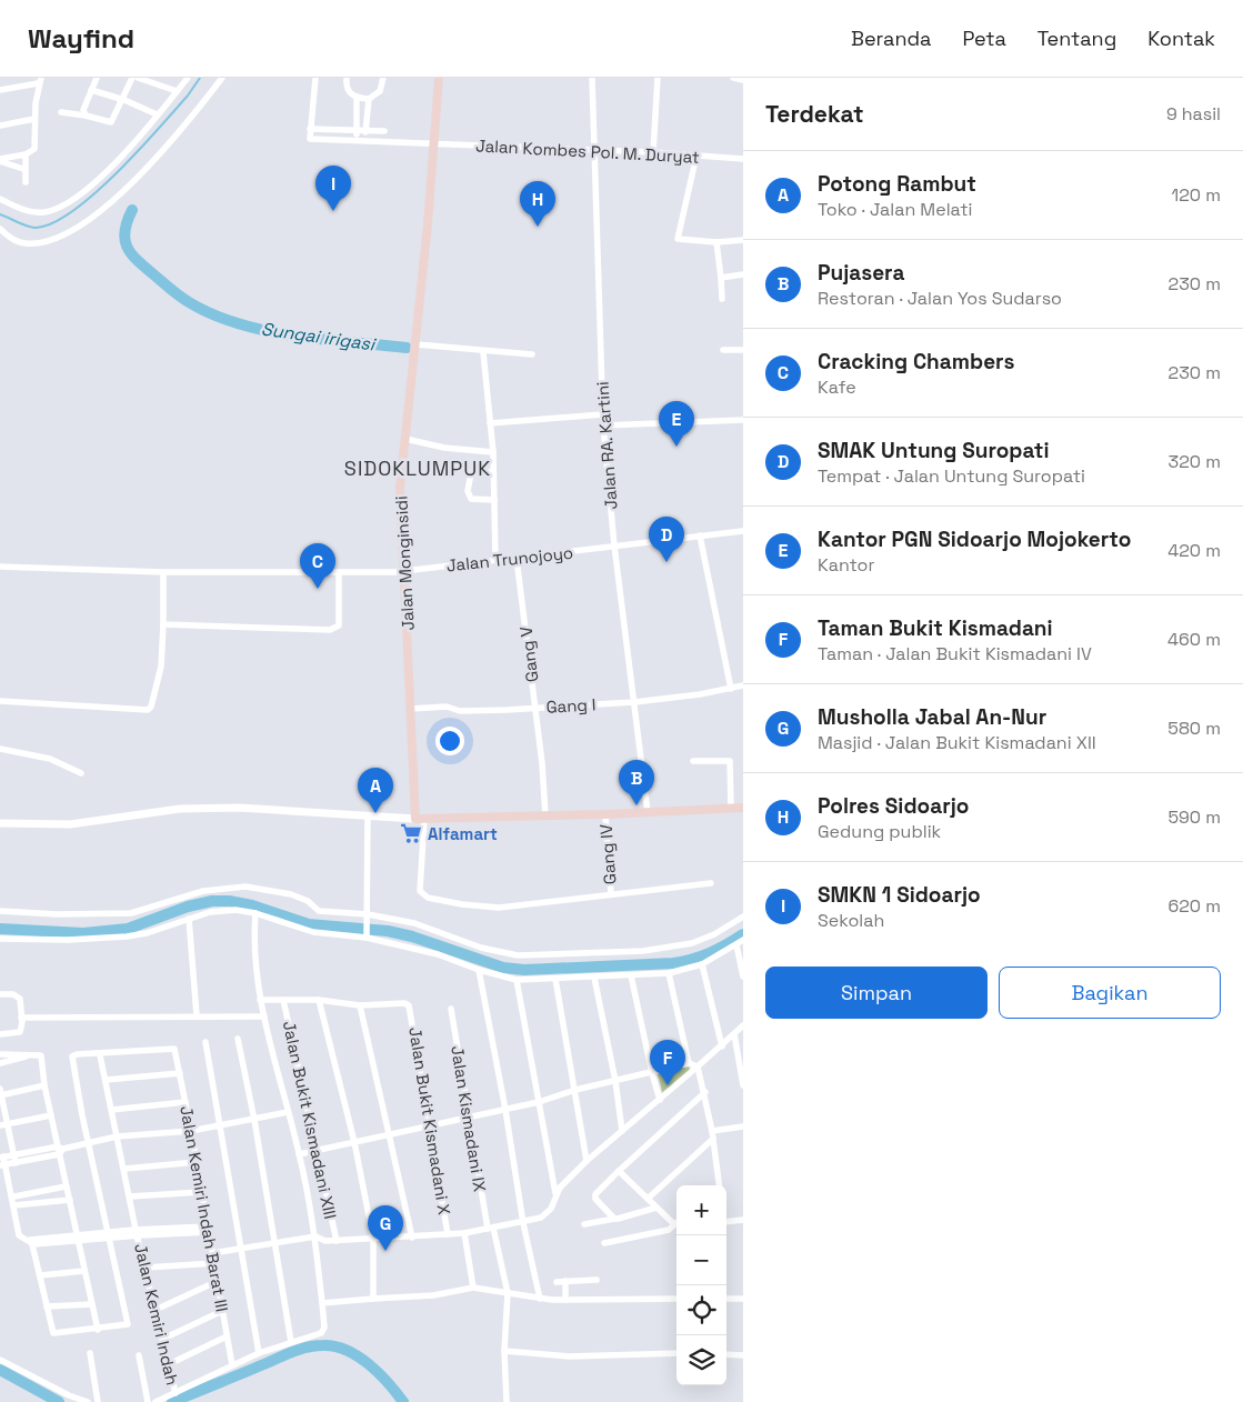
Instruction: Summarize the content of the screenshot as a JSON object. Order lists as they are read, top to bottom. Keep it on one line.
{"streets":{"main road":["Jalan Monginsidi"],"street":["Jalan Kombes Pol. M. Duryat","Jalan RA. Kartini","Jalan Trunojoyo","Gang V","Gang I","Gang IV","Jalan Kismadani IX","Jalan Bukit Kismadani XIII","Jalan Bukit Kismadani X","Jalan Kemiri Indah Barat III","Jalan Kemiri Indah"]},"crossings":[["Jalan Kombes Pol. M. Duryat","Jalan RA. Kartini"],["Jalan Kombes Pol. M. Duryat","Jalan Monginsidi"],["Jalan RA. Kartini","Jalan Trunojoyo"],["Jalan RA. Kartini","Gang I"],["Jalan Trunojoyo","Jalan Monginsidi"],["Jalan Trunojoyo","Gang V"],["Jalan Monginsidi","Gang I"],["Gang V","Gang I"],["Jalan Kemiri Indah Barat III","Jalan Kemiri Indah"]],"districts":["SIDOKLUMPUK"],"water":["Sungai irigasi"],"places":{"supermarket":["Alfamart"]},"page":{"header":"Wayfind","nav":["Beranda","Peta","Tentang","Kontak"],"heading":["Terdekat","9 hasil"],"list":[{"mark":"A","name":"Potong Rambut","note":"Toko · Jalan Melati","value":"120 m"},{"mark":"B","name":"Pujasera","note":"Restoran · Jalan Yos Sudarso","value":"230 m"},{"mark":"C","name":"Cracking Chambers","note":"Kafe","value":"230 m"},{"mark":"D","name":"SMAK Untung Suropati","note":"Tempat · Jalan Untung Suropati","value":"320 m"},{"mark":"E","name":"Kantor PGN Sidoarjo Mojokerto","note":"Kantor","value":"420 m"},{"mark":"F","name":"Taman Bukit Kismadani","note":"Taman · Jalan Bukit Kismadani IV","value":"460 m"},{"mark":"G","name":"Musholla Jabal An-Nur","note":"Masjid · Jalan Bukit Kismadani XII","value":"580 m"},{"mark":"H","name":"Polres Sidoarjo","note":"Gedung publik","value":"590 m"},{"mark":"I","name":"SMKN 1 Sidoarjo","note":"Sekolah","value":"620 m"}],"pins":["I","H","E","D","C","B","A","F","G"],"buttons":["Simpan","Bagikan"],"map_buttons":["+","−"]}}
